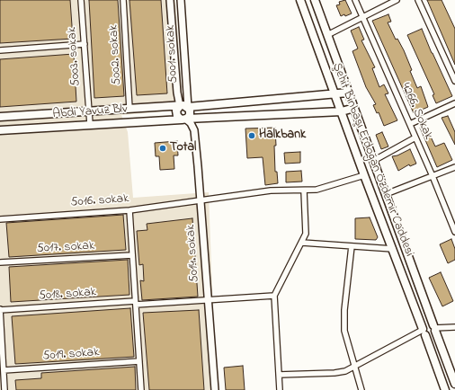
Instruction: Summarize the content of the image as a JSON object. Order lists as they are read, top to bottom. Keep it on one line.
{"streets":{"main road":["Abdi Yavuz Blv","Şehit Binbaşı Erdoğan Özdemir Caddesi"],"street":["5001. sokak","5002. sokak","5003. sokak","4266. Sokak","5016. sokak","5017. sokak","5014. sokak","5018. sokak","5019. sokak"]},"crossings":[["5001. sokak","Abdi Yavuz Blv"],["5002. sokak","Abdi Yavuz Blv"],["5003. sokak","Abdi Yavuz Blv"],["Abdi Yavuz Blv","Şehit Binbaşı Erdoğan Özdemir Caddesi"],["Abdi Yavuz Blv","5014. sokak"],["Şehit Binbaşı Erdoğan Özdemir Caddesi","5016. sokak"],["5016. sokak","5014. sokak"],["5014. sokak","5018. sokak"]],"places":["Halkbank","Total"]}
